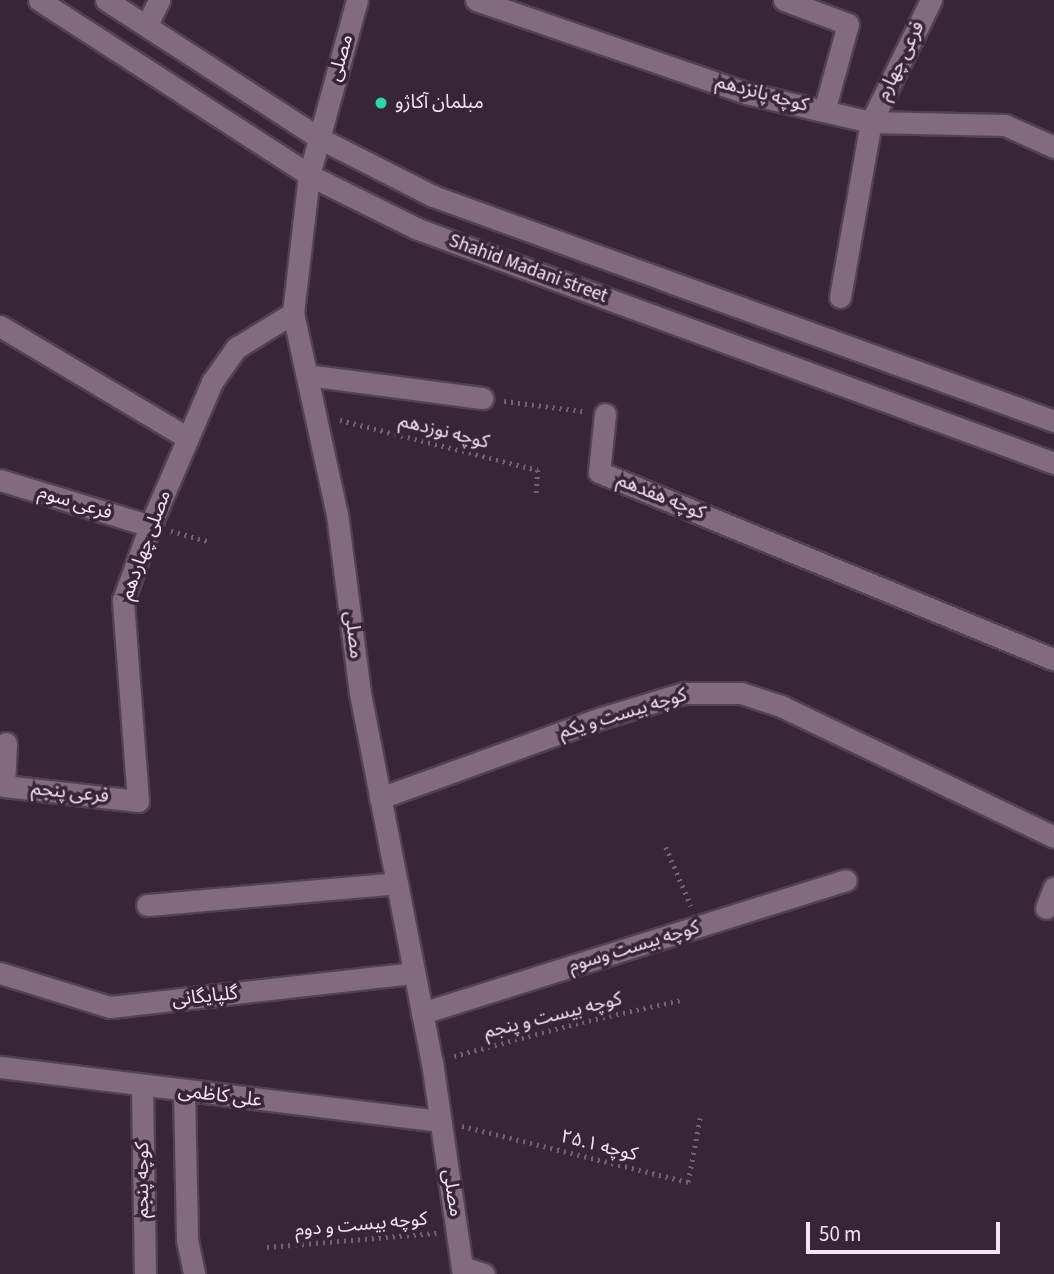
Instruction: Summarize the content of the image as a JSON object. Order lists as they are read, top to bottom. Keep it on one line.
{"streets":{"street":["مصلی","فرعی چهارم","کوچه پانزدهم","Shahid Madani street","کوچه هفدهم","فرعی سوم","مصلی چهاردهم","کوچه بیست و یکم","فرعی پنجم","کوچه بیست وسوم","گلپایگانی","علی کاظمی","کوچه پنجم"],"path":["کوچه نوزدهم","کوچه بیست و پنجم","کوچه ۲۵.۱","کوچه بیست و دوم"]},"crossings":[["مصلی","Shahid Madani street"],["مصلی","کوچه نوزدهم"],["مصلی","مصلی چهاردهم"],["مصلی","کوچه بیست و یکم"],["مصلی","کوچه بیست وسوم"],["مصلی","گلپایگانی"],["مصلی","کوچه بیست و پنجم"],["مصلی","علی کاظمی"],["مصلی","کوچه ۲۵.۱"],["مصلی","کوچه بیست و دوم"],["فرعی چهارم","کوچه پانزدهم"],["فرعی سوم","مصلی چهاردهم"],["مصلی چهاردهم","فرعی پنجم"],["علی کاظمی","کوچه ۲۵.۱"],["علی کاظمی","کوچه پنجم"]],"places":["مبلمان آکاژو"],"scale_bar":"50 m"}
